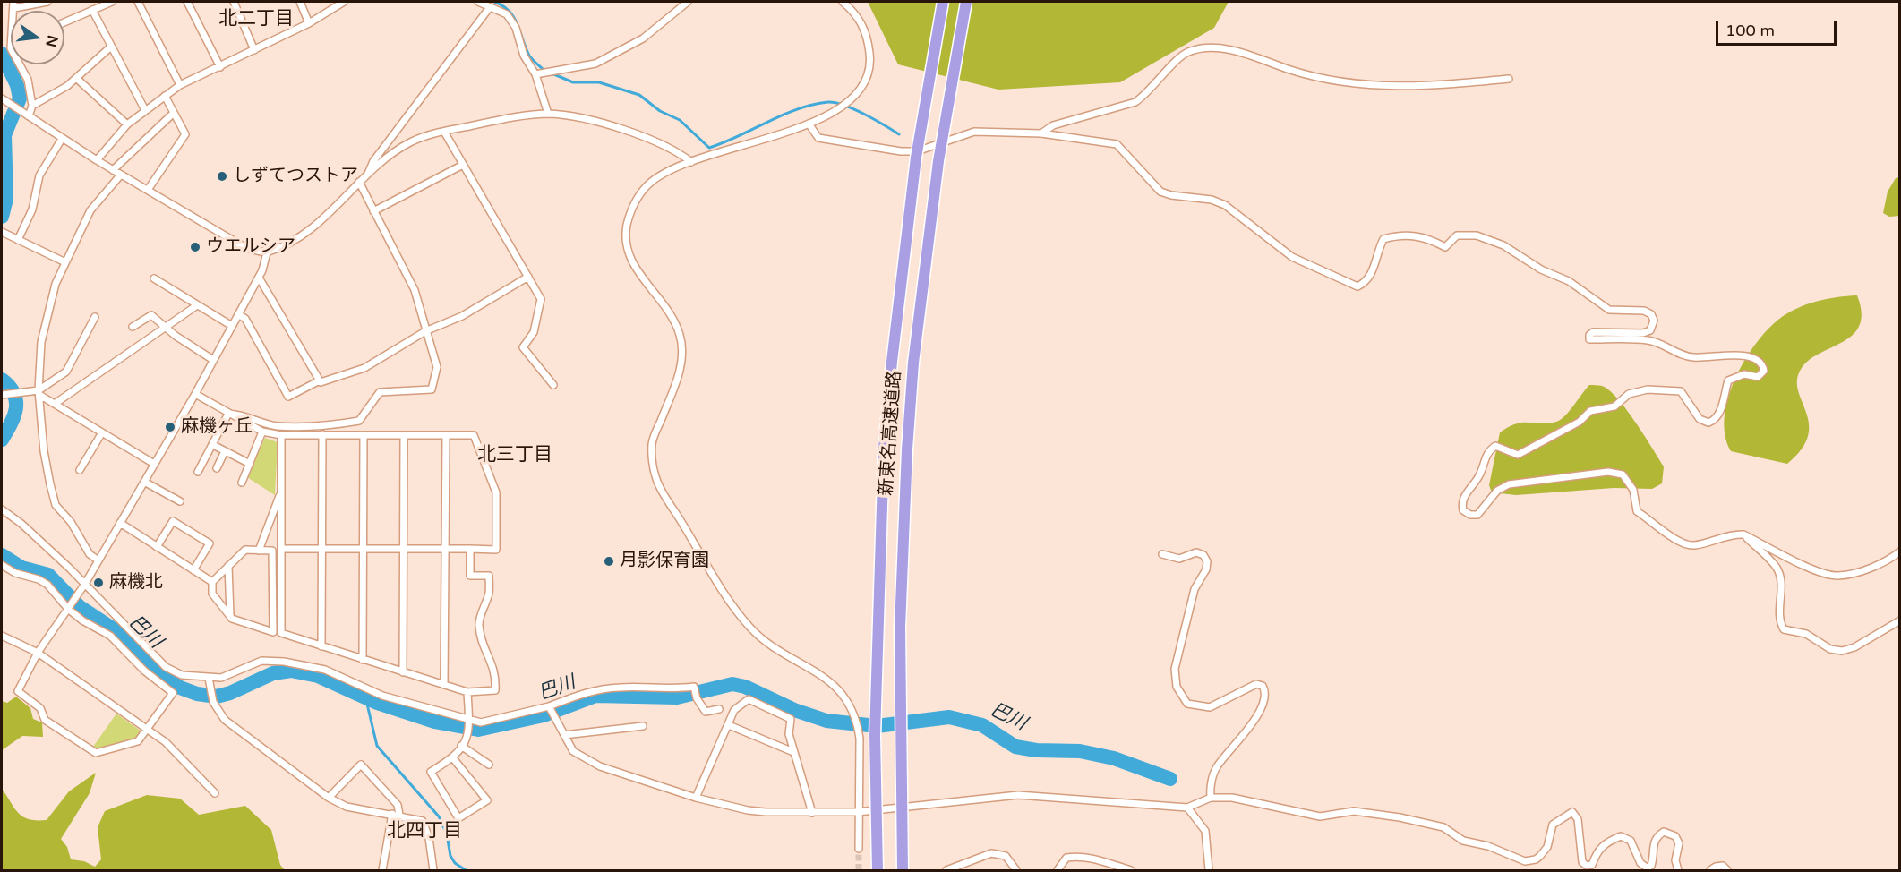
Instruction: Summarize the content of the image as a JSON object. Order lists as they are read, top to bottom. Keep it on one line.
{"streets":{"highway":["新東名高速道路"]},"districts":["北二丁目","北三丁目","北四丁目"],"water":["巴川"],"places":["しずてつストア","ウエルシア","麻機ヶ丘","月影保育園","麻機北"],"scale_bar":"100 m","north":"right"}
